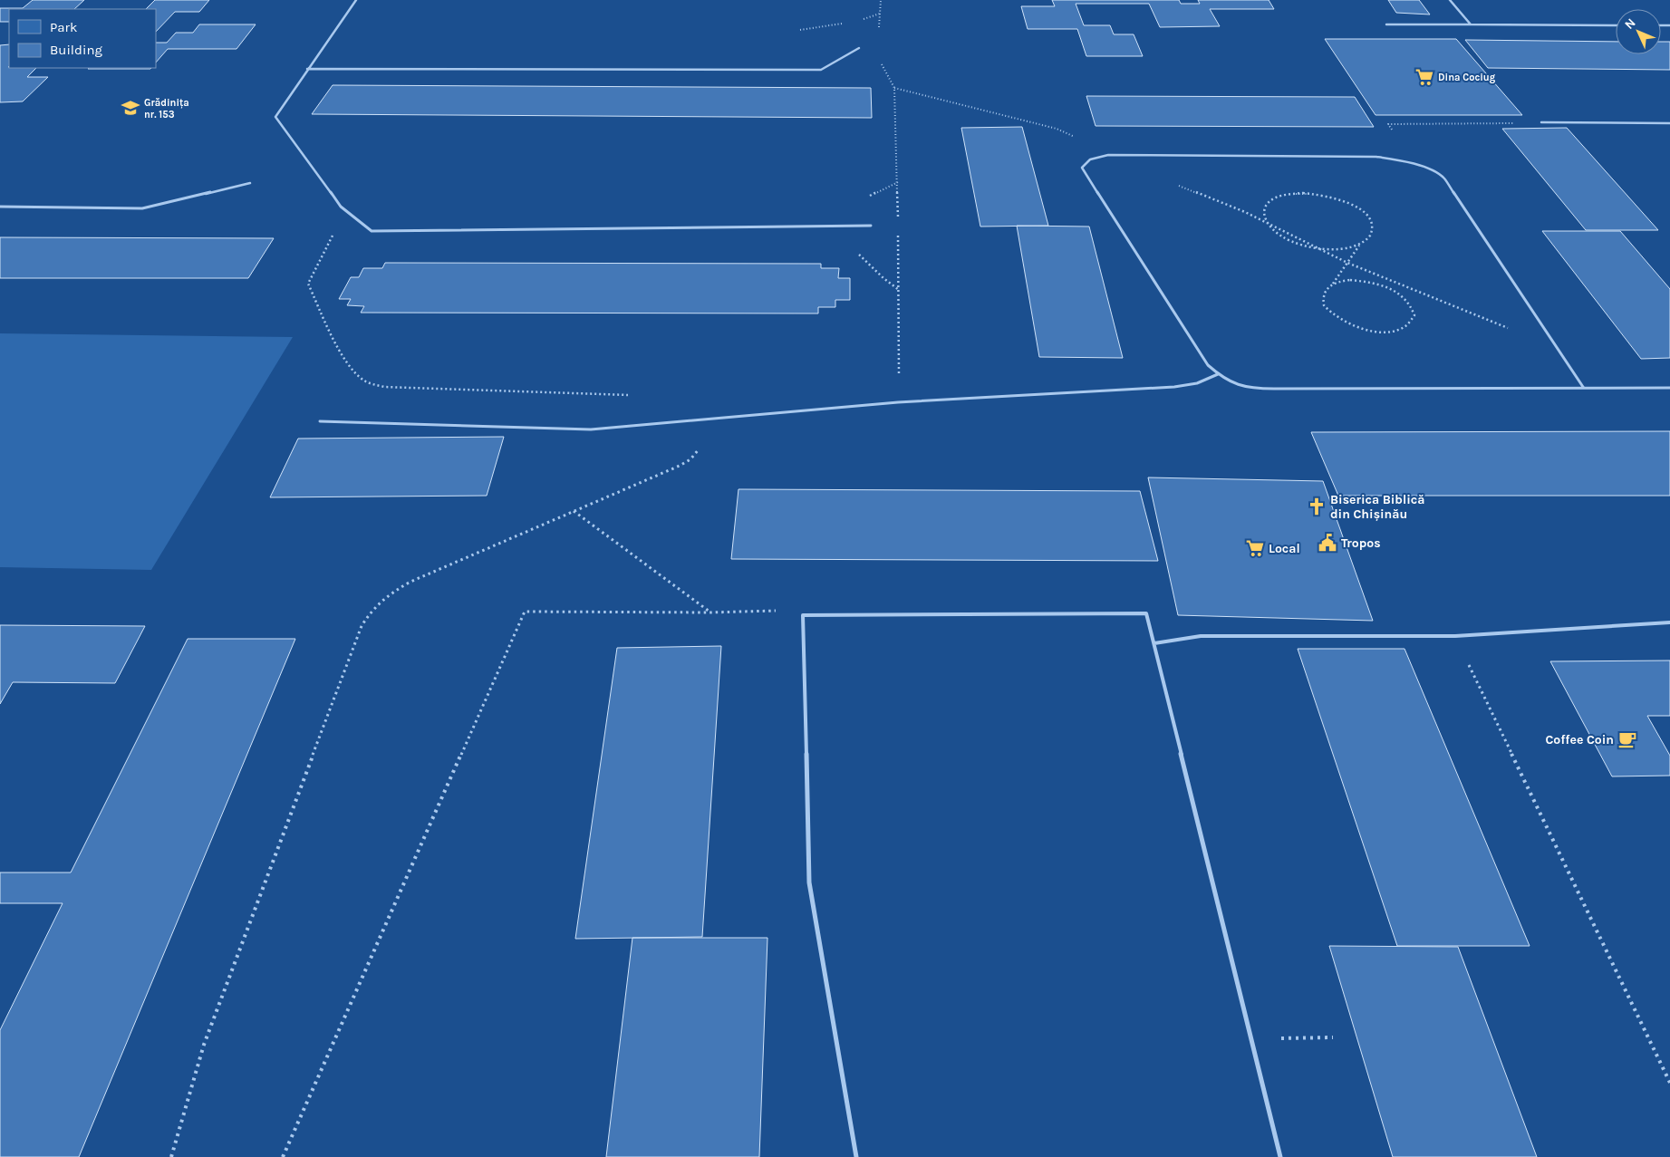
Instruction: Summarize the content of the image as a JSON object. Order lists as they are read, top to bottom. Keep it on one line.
{"places":{"supermarket":["Dina Cociug","Local"],"school or university":["Grădinița nr. 153"],"church":["Biserica Biblică din Chișinău"],"public building":["Tropos"],"cafe":["Coffee Coin"]},"legend":["Park","Building"],"north":"top left"}
